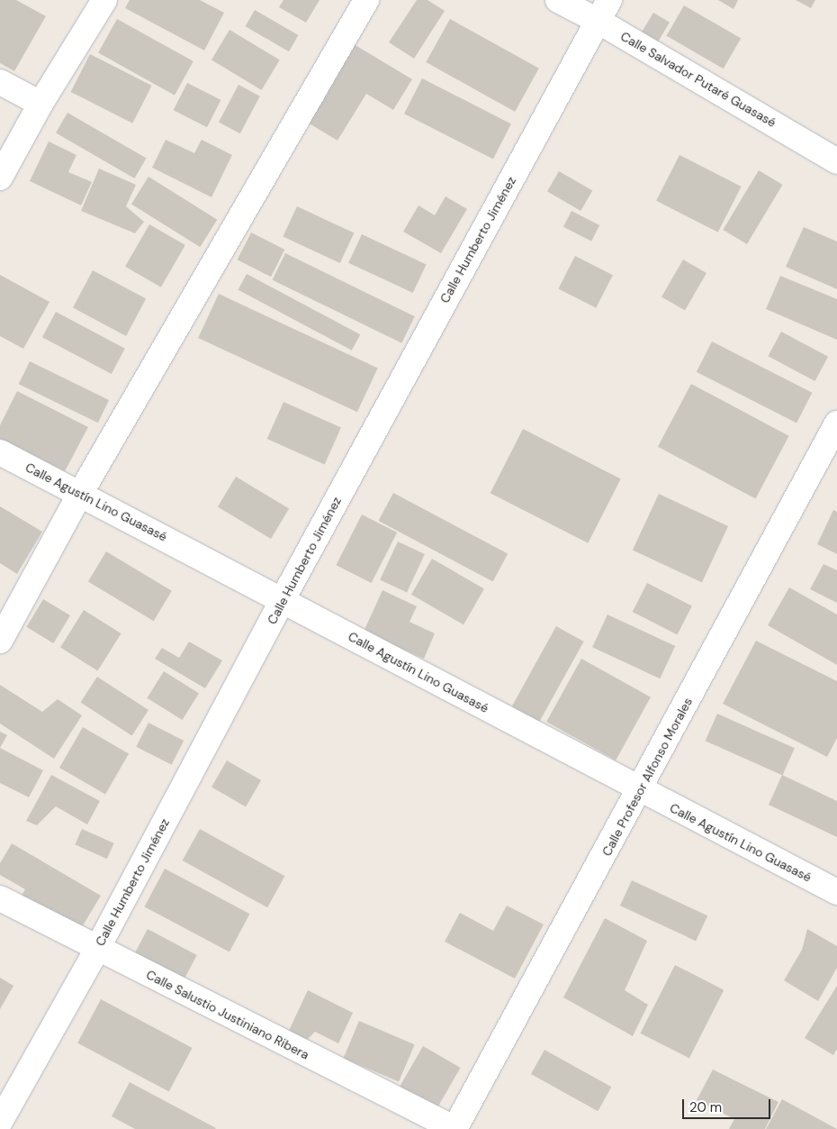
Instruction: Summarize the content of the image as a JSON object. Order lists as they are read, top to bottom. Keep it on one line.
{"streets":{"street":["Calle Salvador Putaré Guasasé","Calle Humberto Jiménez","Calle Agustín Lino Guasasé","Calle Profesor Alfonso Morales","Calle Salustio Justiniano Ribera"]},"crossings":[["Calle Salvador Putaré Guasasé","Calle Humberto Jiménez"],["Calle Humberto Jiménez","Calle Agustín Lino Guasasé"],["Calle Humberto Jiménez","Calle Salustio Justiniano Ribera"],["Calle Agustín Lino Guasasé","Calle Profesor Alfonso Morales"],["Calle Profesor Alfonso Morales","Calle Salustio Justiniano Ribera"]],"scale_bar":"20 m"}
